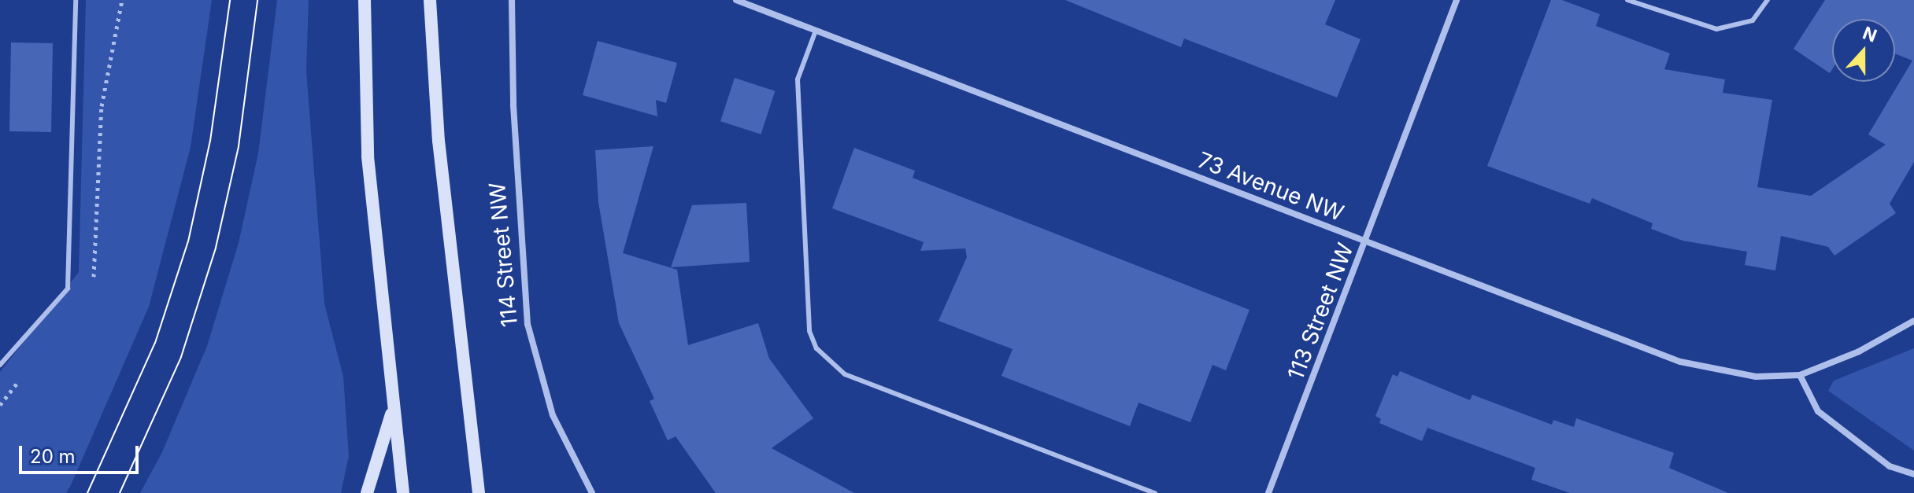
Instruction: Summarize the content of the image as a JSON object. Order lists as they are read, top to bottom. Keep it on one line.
{"streets":{"street":["73 Avenue NW","114 Street NW","113 Street NW"]},"crossings":[["73 Avenue NW","113 Street NW"]],"scale_bar":"20 m","north":"top"}
